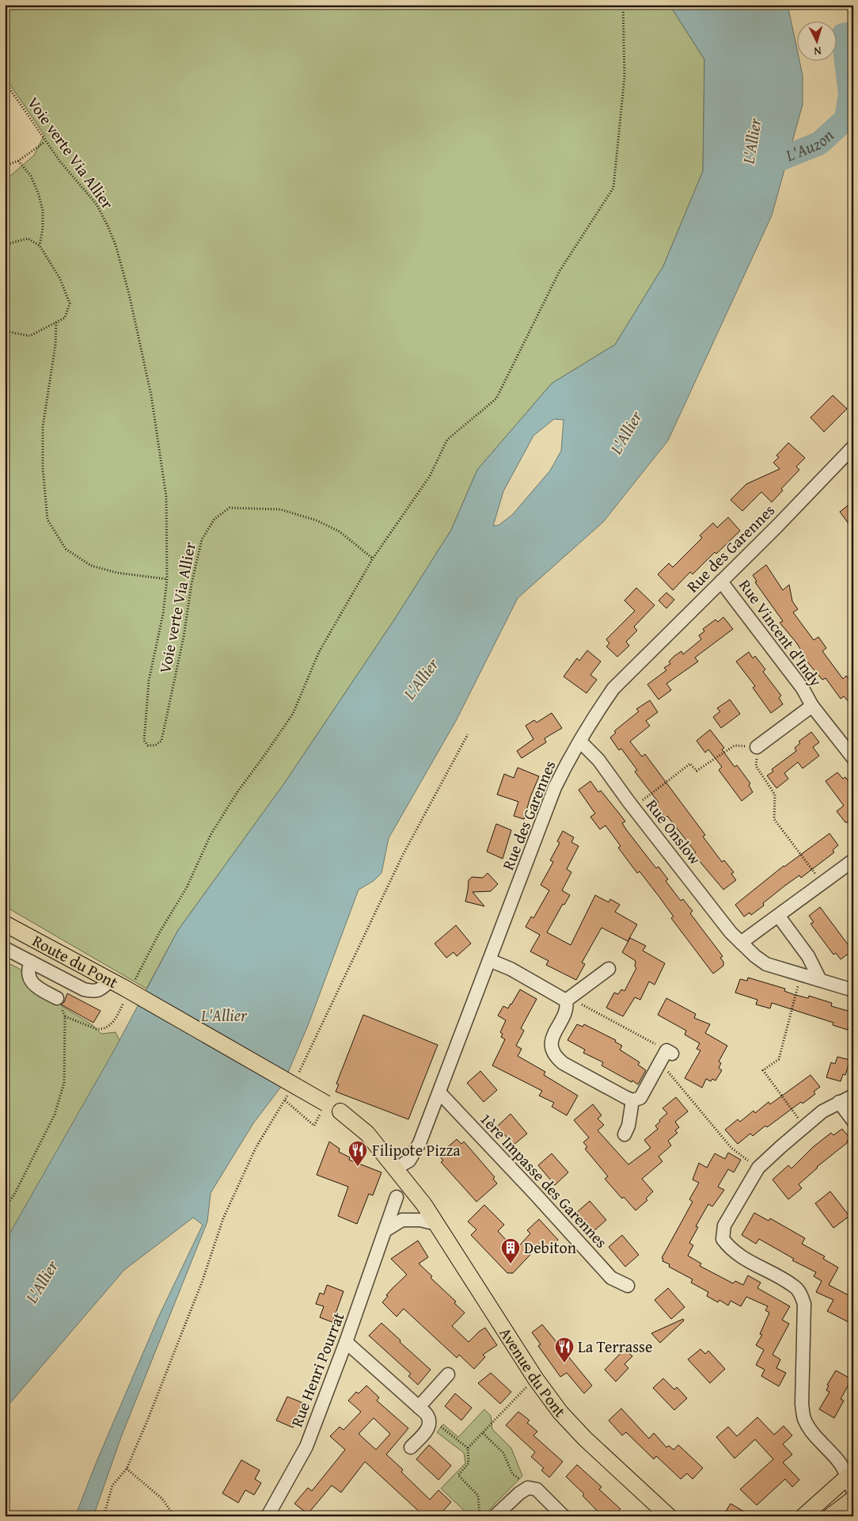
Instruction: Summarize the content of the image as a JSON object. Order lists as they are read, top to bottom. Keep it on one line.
{"streets":{"main road":["Route du Pont","Avenue du Pont"],"street":["Rue des Garennes","Rue Vincent d'Indy","Rue Onslow","1ère Impasse des Garennes","Rue Henri Pourrat"],"path":["Voie verte Via Allier"]},"crossings":[["Rue des Garennes","Rue Vincent d'Indy"],["Rue des Garennes","Rue Onslow"],["Rue des Garennes","1ère Impasse des Garennes"],["Rue des Garennes","Avenue du Pont"],["Route du Pont","Avenue du Pont"]],"water":["L'Allier","L'Auzon"],"places":{"restaurant":["Filipote Pizza","La Terrasse"],"building":["Debiton"]},"north":"bottom"}
